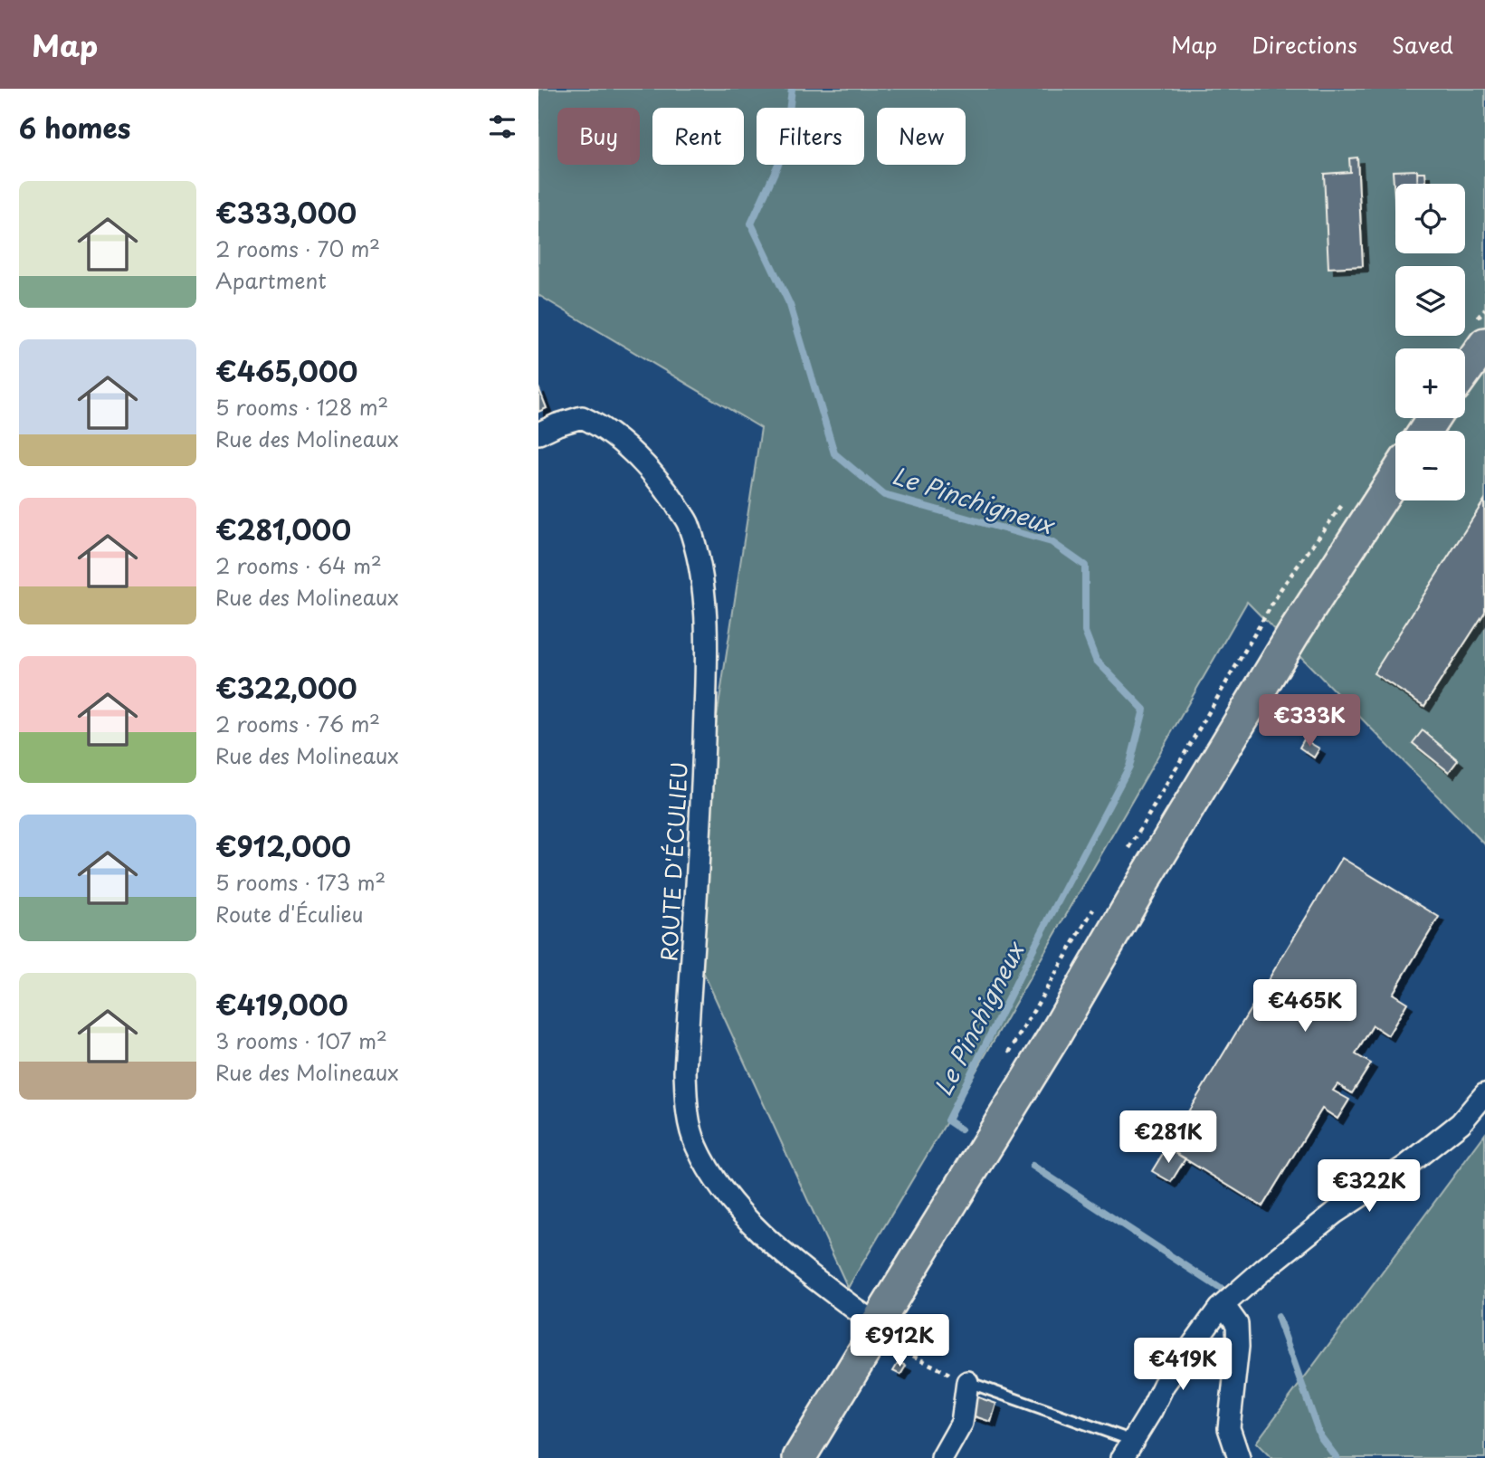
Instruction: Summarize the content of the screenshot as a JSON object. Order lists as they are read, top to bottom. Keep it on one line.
{"streets":{"street":["ROUTE D'ÉCULIEU"]},"water":["Le Pinchigneux"],"page":{"header":"Map","nav":["Map","Directions","Saved"],"heading":"6 homes","chip":["Buy","Rent","Filters","New"],"list":[{"name":"€333,000","note":"2 rooms · 70 m² · Apartment"},{"name":"€465,000","note":"5 rooms · 128 m² · Rue des Molineaux"},{"name":"€281,000","note":"2 rooms · 64 m² · Rue des Molineaux"},{"name":"€322,000","note":"2 rooms · 76 m² · Rue des Molineaux"},{"name":"€912,000","note":"5 rooms · 173 m² · Route d'Éculieu"},{"name":"€419,000","note":"3 rooms · 107 m² · Rue des Molineaux"}],"map_buttons":["+","−"],"price":["€333K","€465K","€281K","€322K","€912K","€419K"]}}
